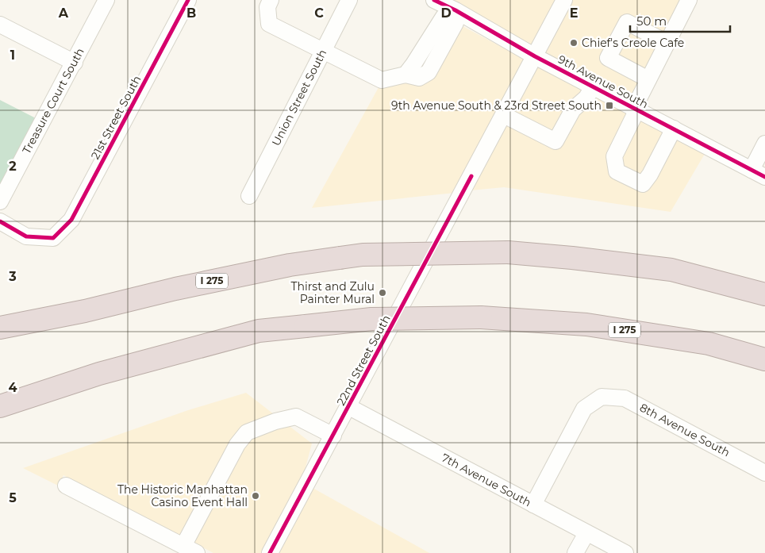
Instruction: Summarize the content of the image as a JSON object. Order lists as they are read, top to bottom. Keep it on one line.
{"streets":{"highway":["I 275"],"street":["9th Avenue South","Union Street South","Treasure Court South","21st Street South","22nd Street South","8th Avenue South","7th Avenue South"]},"crossings":[["9th Avenue South","22nd Street South"],["22nd Street South","7th Avenue South"],["8th Avenue South","7th Avenue South"]],"places":{"other":["Chief's Creole Cafe","Thirst and Zulu Painter Mural","The Historic Manhattan Casino Event Hall"],"transit":["9th Avenue South & 23rd Street South"]},"scale_bar":"50 m","grid":{"columns":["A","B","C","D","E"],"rows":["1","2","3","4","5"]}}
